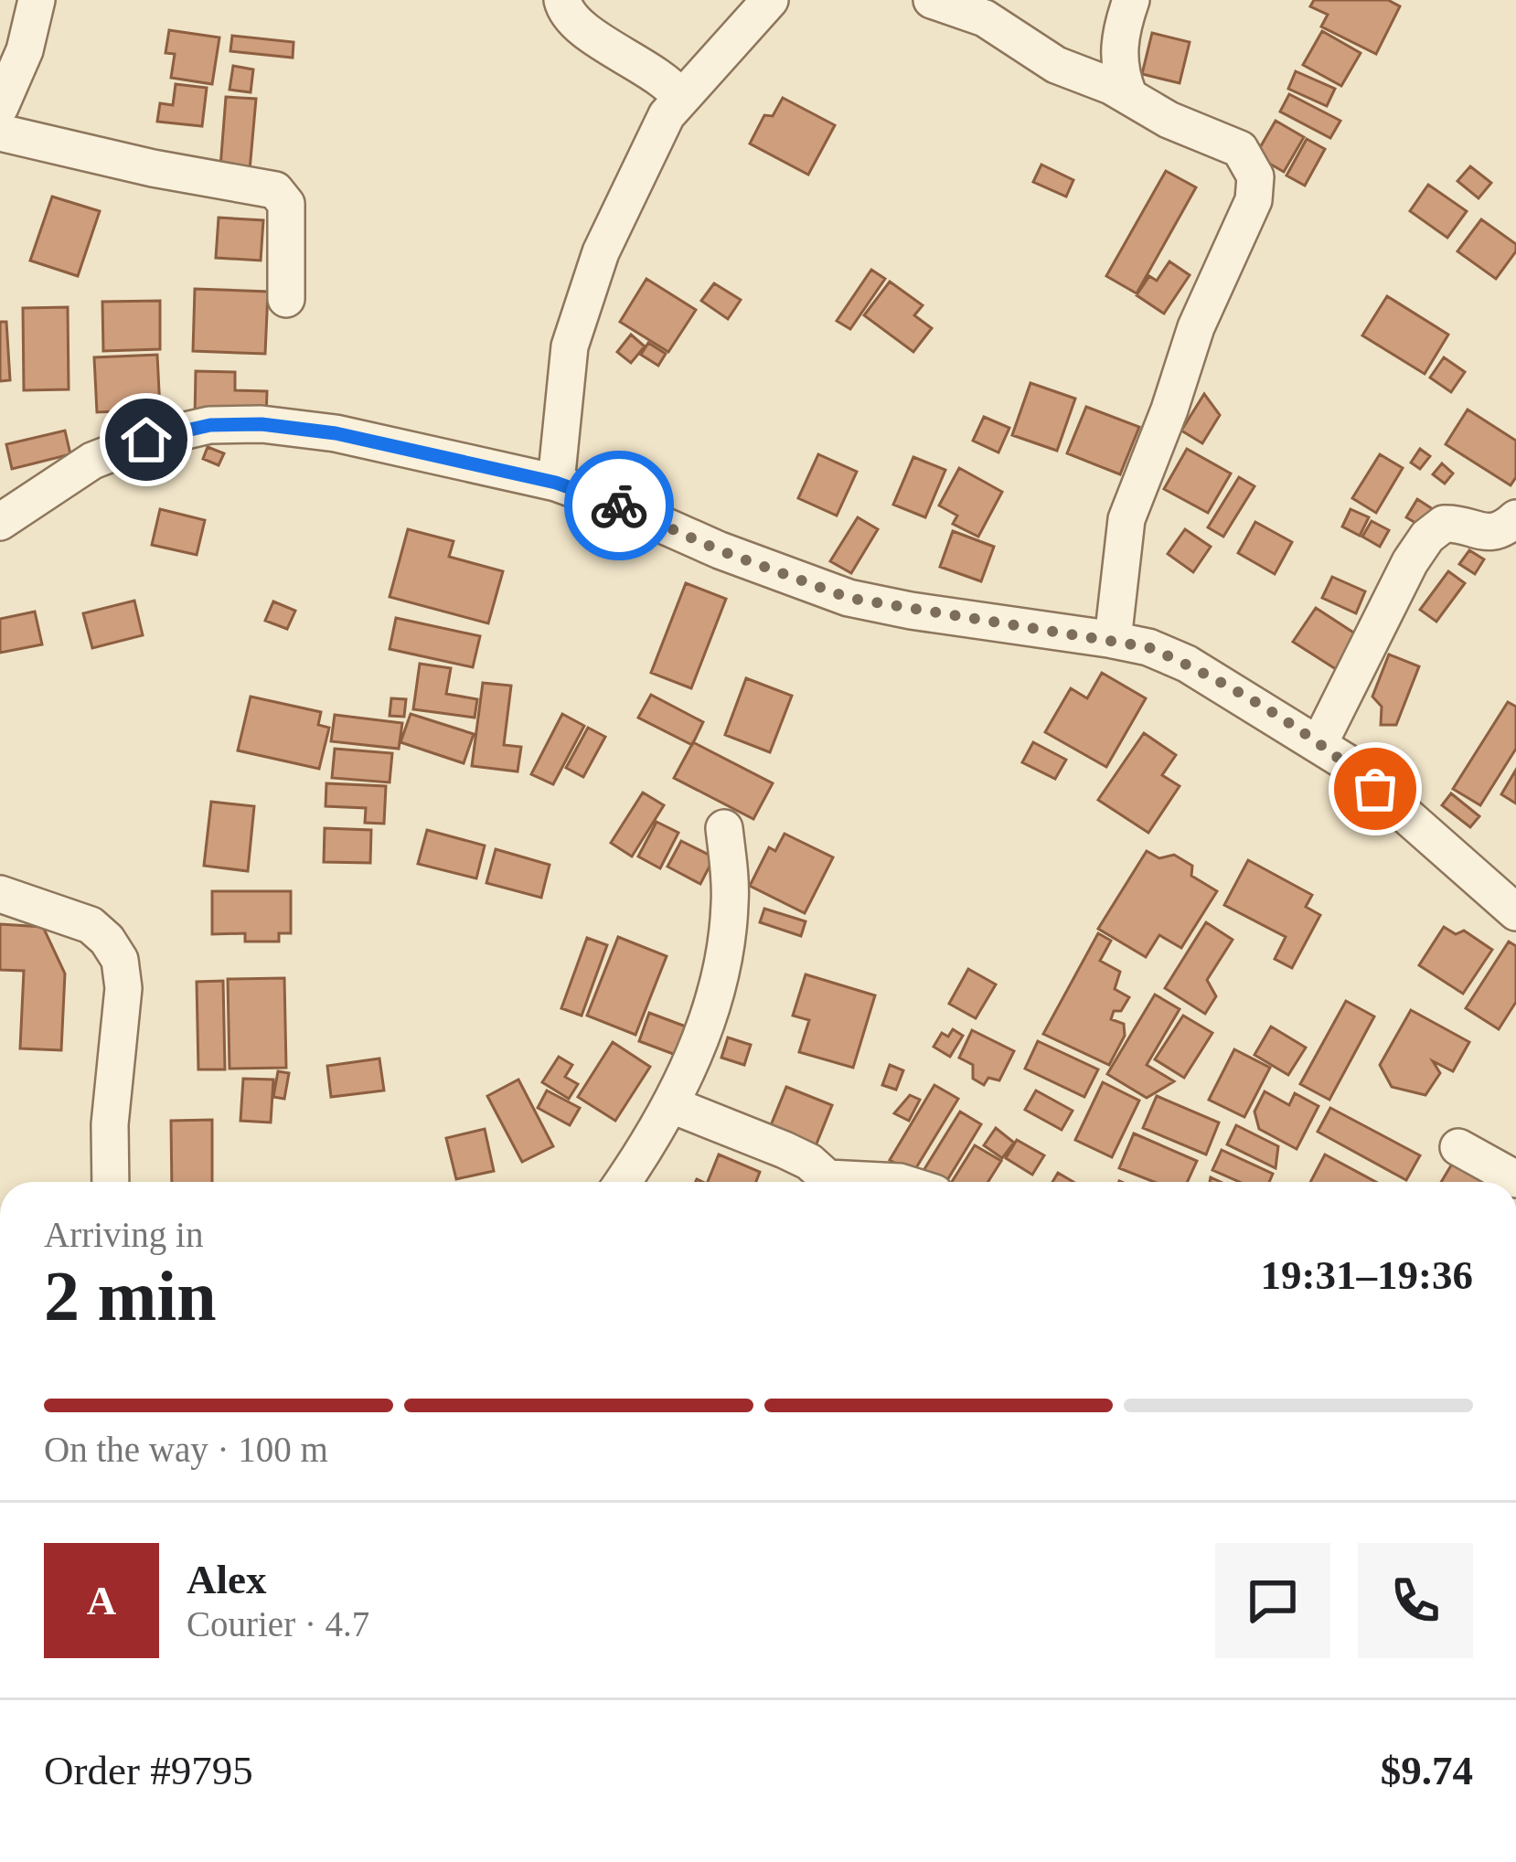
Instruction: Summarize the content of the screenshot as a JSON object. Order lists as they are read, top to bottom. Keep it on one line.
{"page":{"heading":["2 min","Arriving in","19:31–19:36"],"panel":["Alex","Courier · 4.7","Order #9795","$9.74"],"bar":"On the way · 100 m","round":"A"}}
